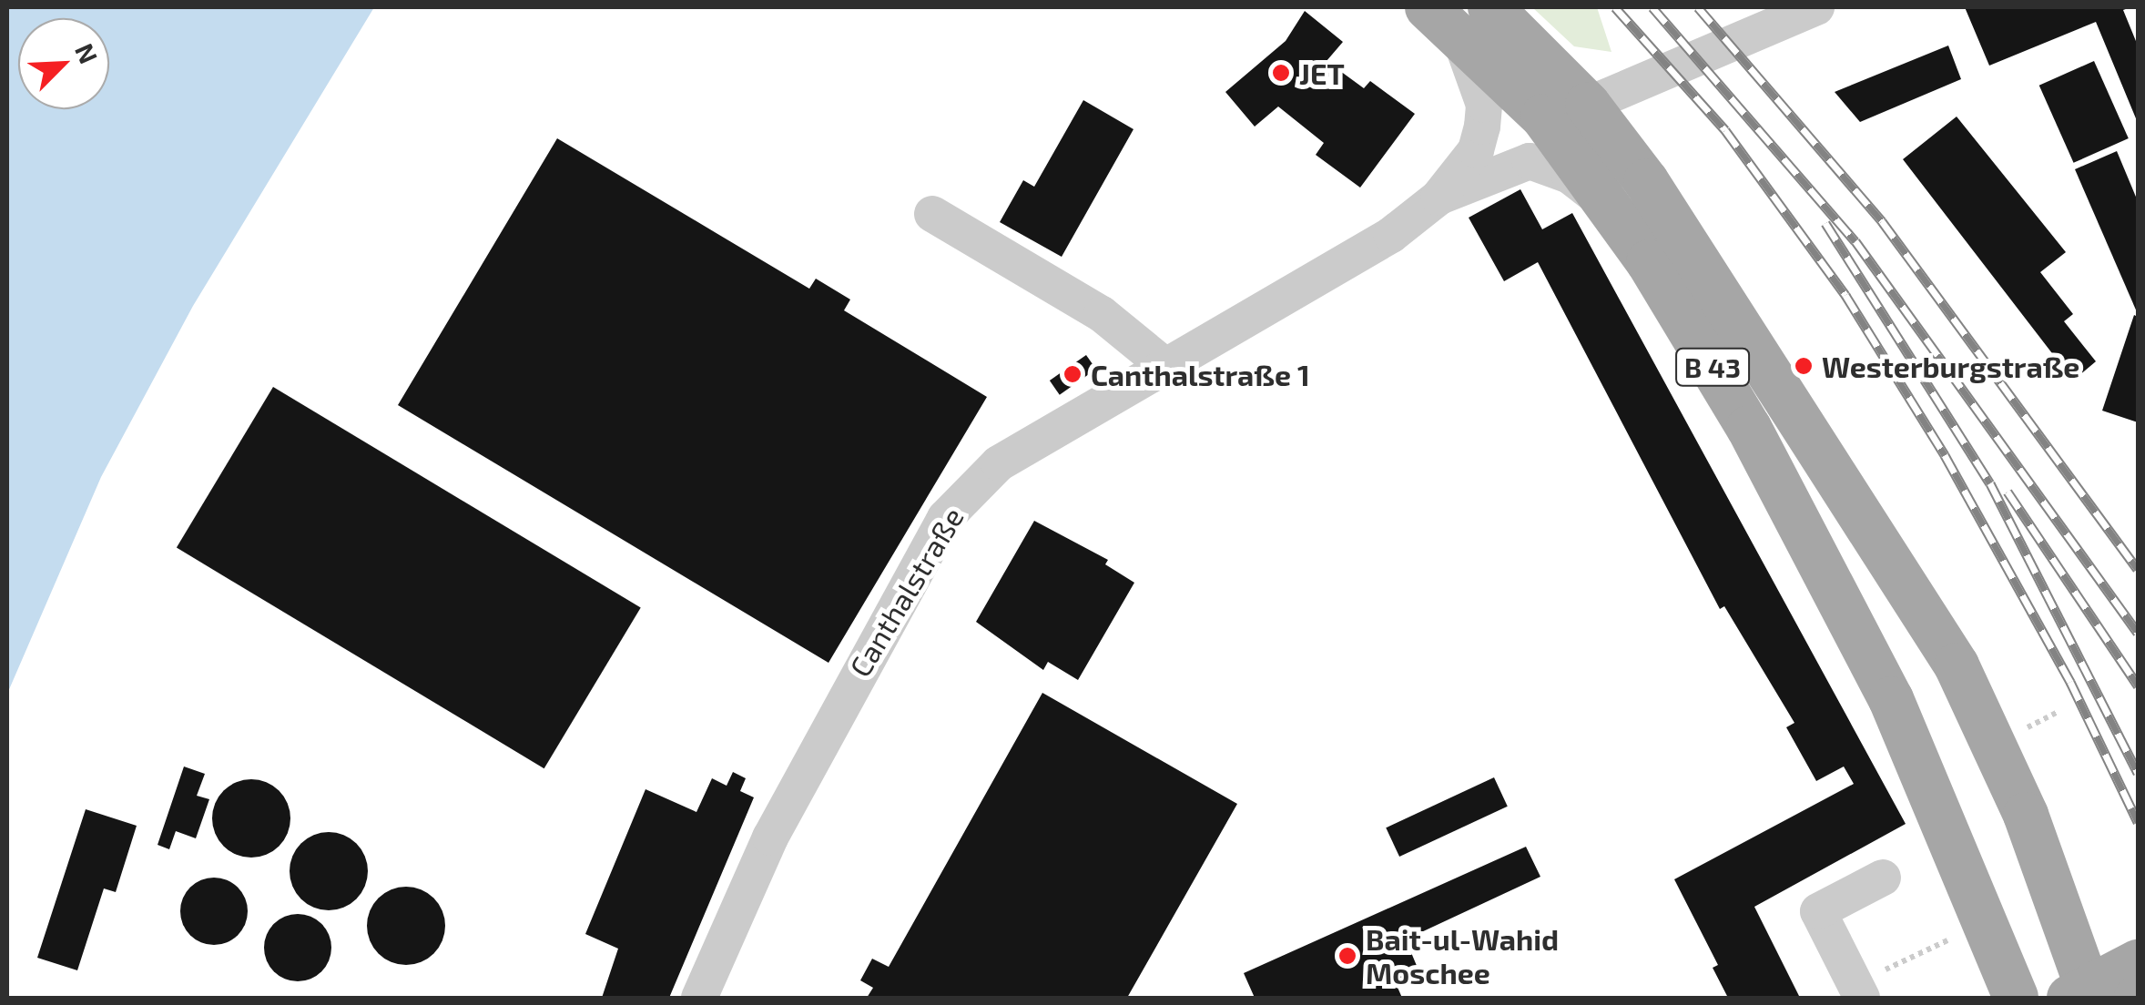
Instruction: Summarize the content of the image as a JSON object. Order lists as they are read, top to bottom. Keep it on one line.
{"streets":{"main road":["B 43"],"street":["Canthalstraße"]},"crossings":[["B 43","Canthalstraße"]],"places":["JET","Westerburgstraße","Canthalstraße 1","Bait-ul-Wahid Moschee"],"north":"top right"}
